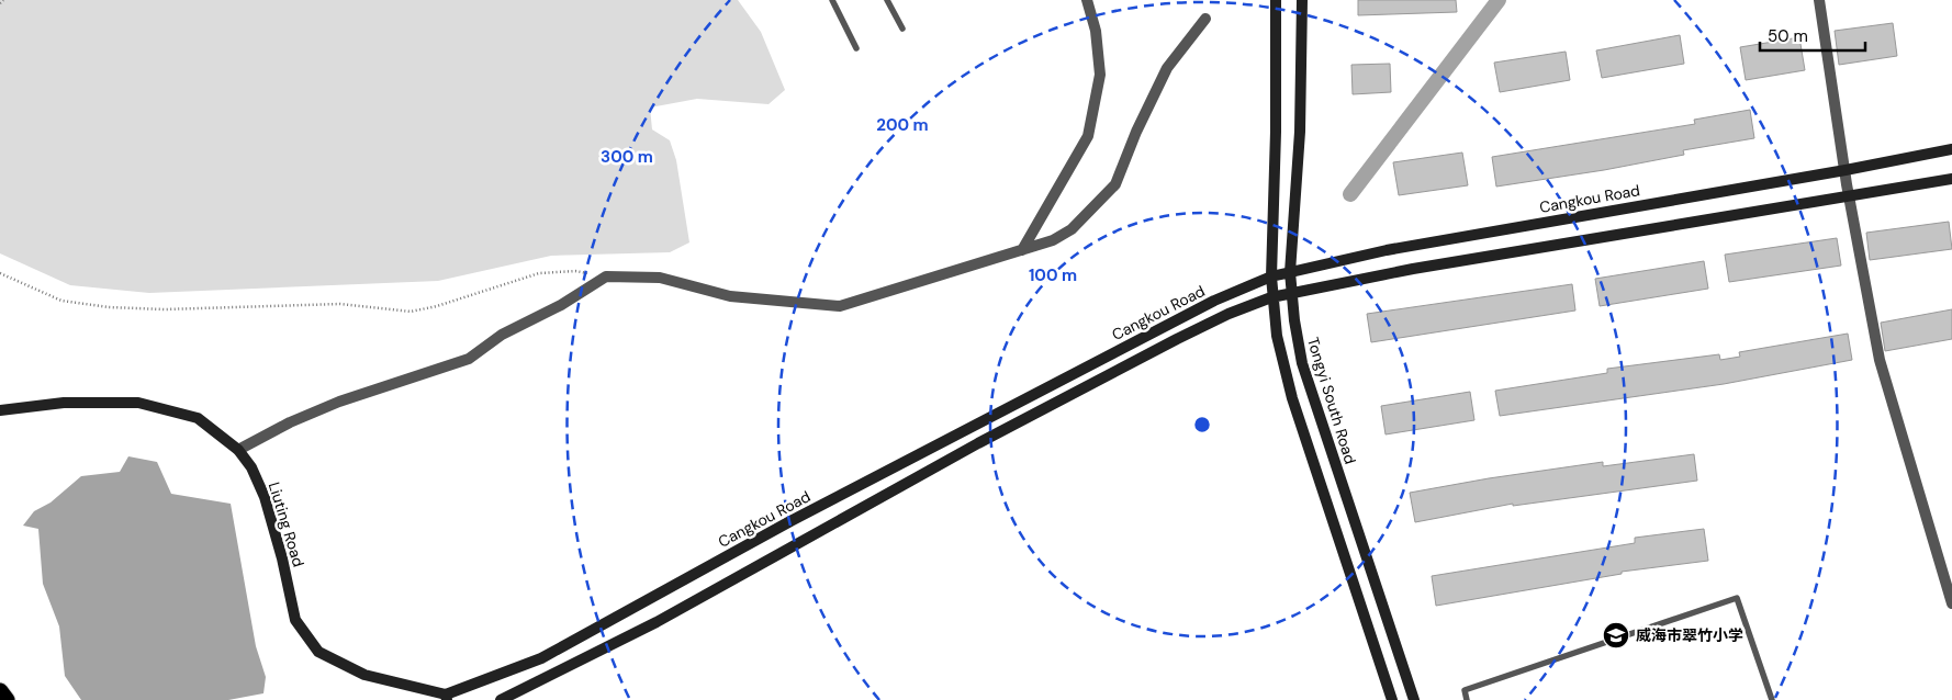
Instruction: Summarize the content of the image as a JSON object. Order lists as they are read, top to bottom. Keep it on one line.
{"streets":{"street":["Cangkou Road","Tongyi South Road","Liuting Road"]},"crossings":[["Cangkou Road","Tongyi South Road"],["Cangkou Road","Liuting Road"]],"places":{"school or university":["威海市翠竹小学"]},"scale_bar":"50 m","rings":["200 m","300 m","100 m"]}
